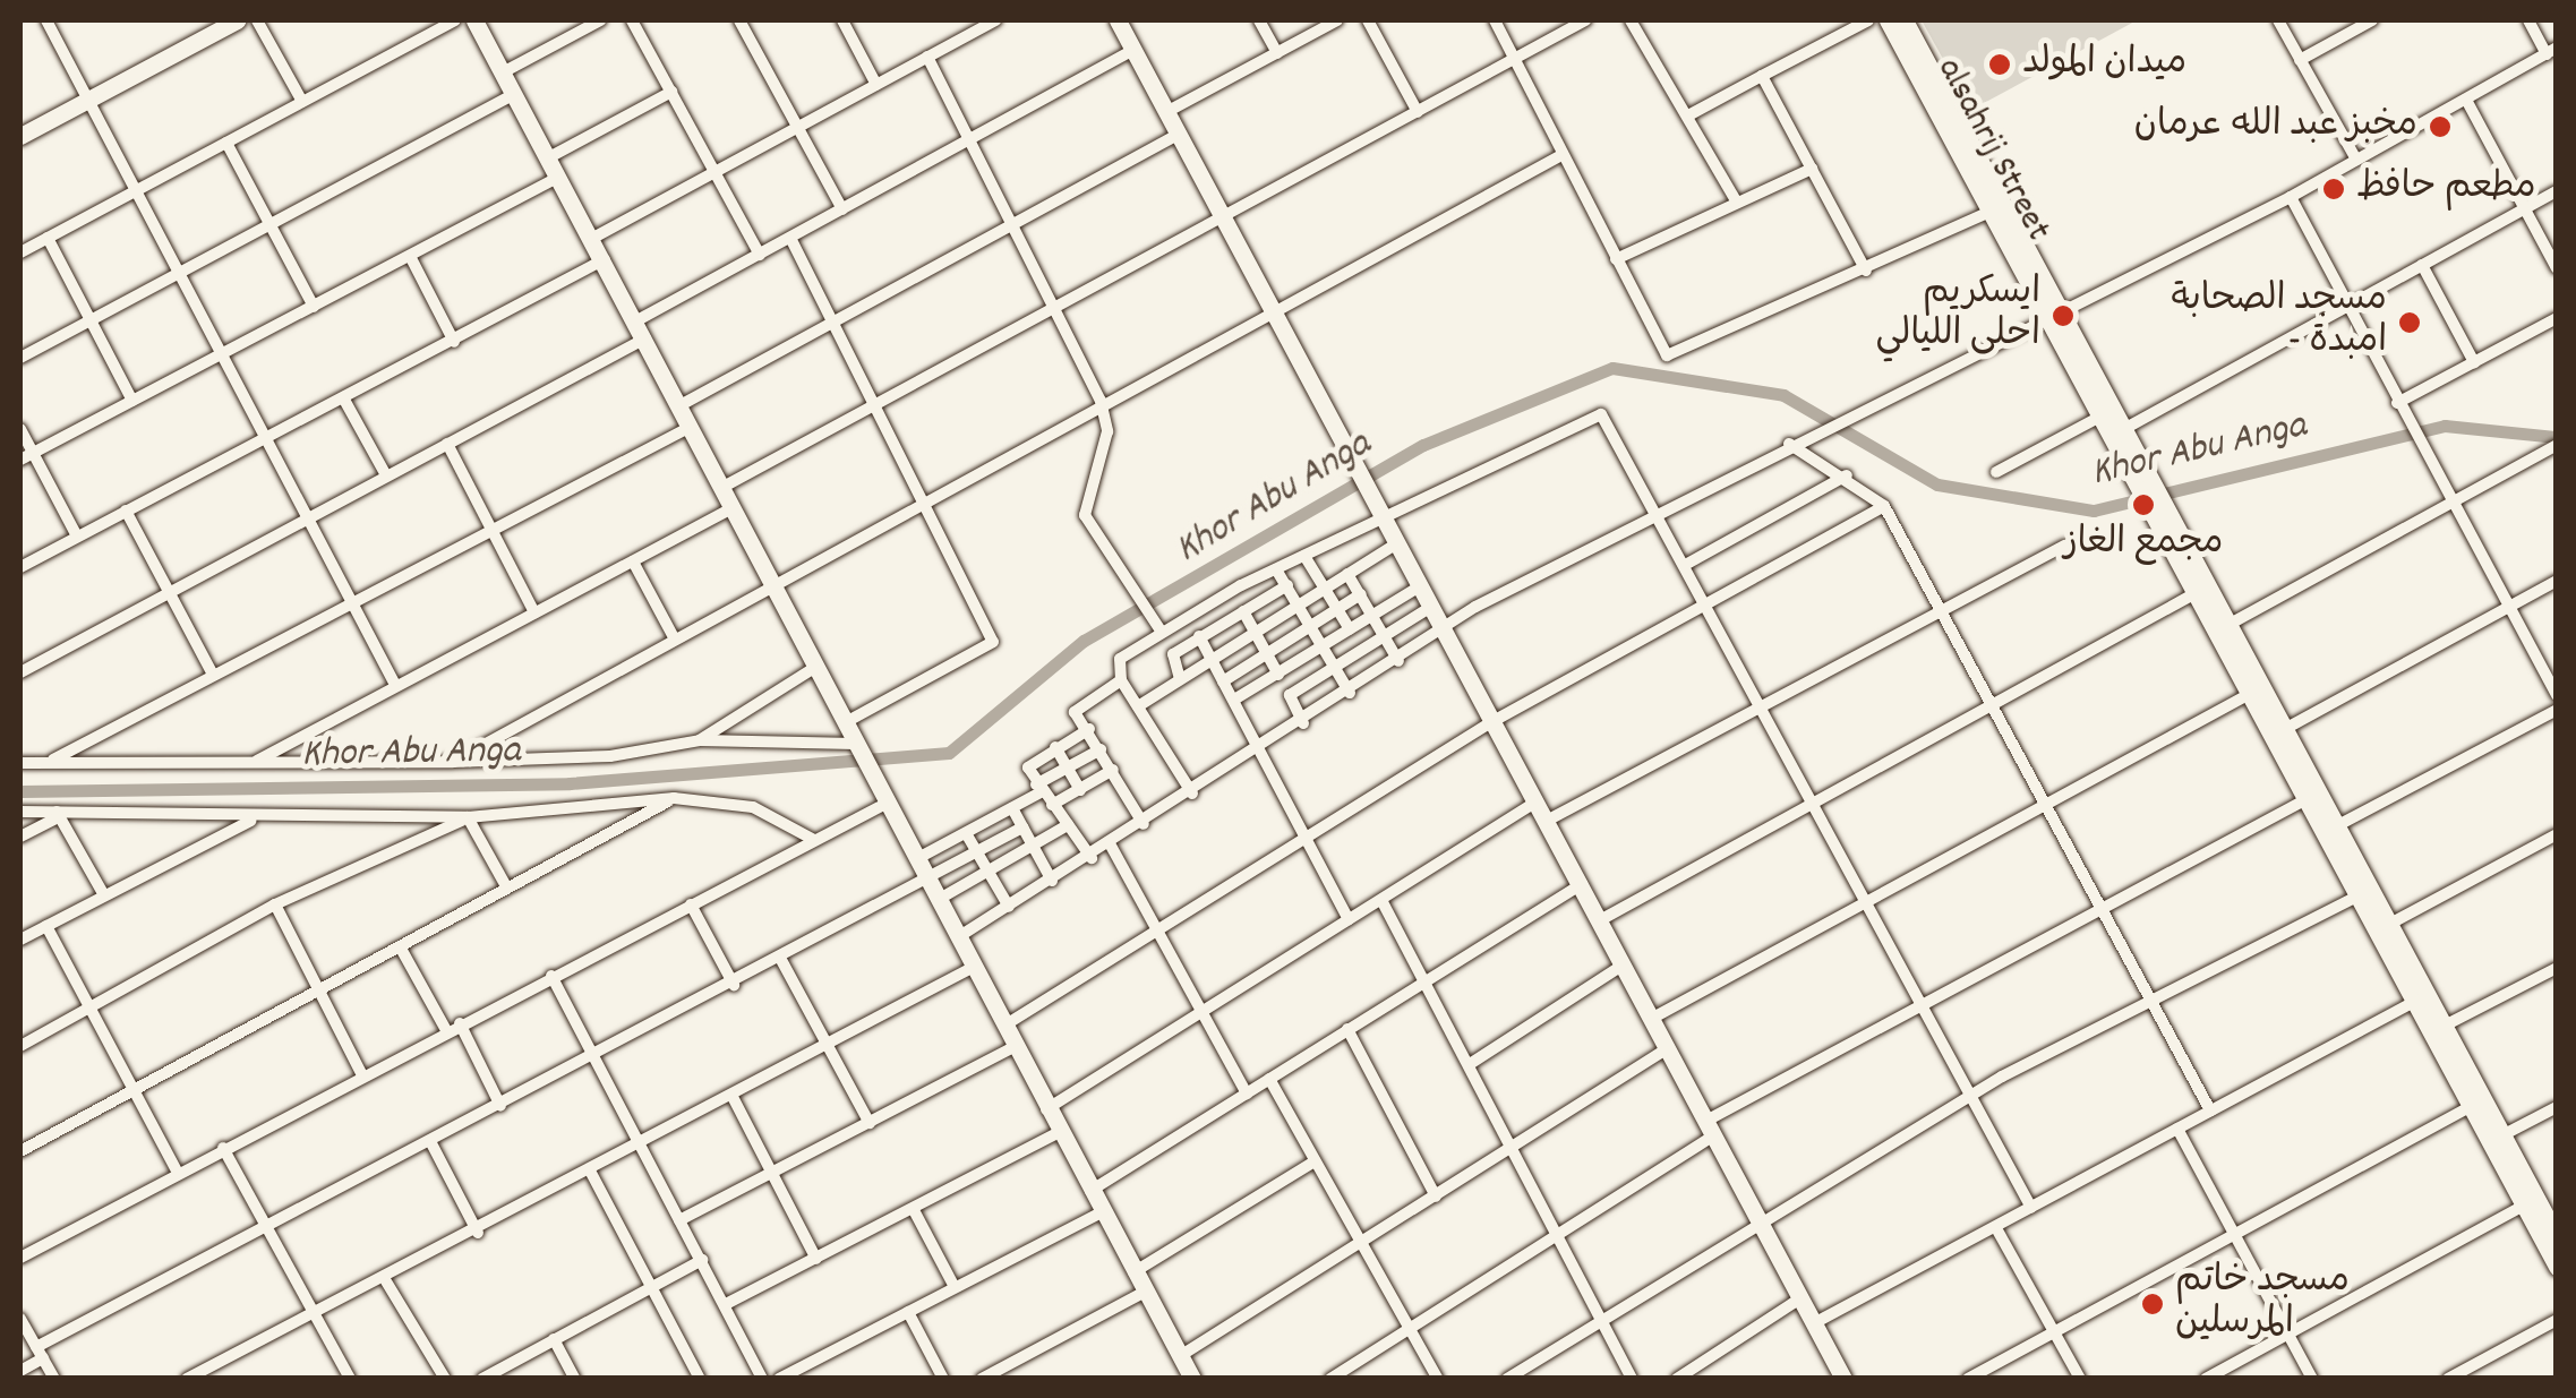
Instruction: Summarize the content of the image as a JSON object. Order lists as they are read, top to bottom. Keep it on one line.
{"streets":{"street":["alsahrij Street"]},"water":["Khor Abu Anga"],"places":["ميدان المولد","مخبز عبد الله عرمان","مطعم حافظ","ايسكريم احلى الليالي","مسجد الصحابة - امبدة","مجمع الغاز","مسجد خاتم المرسلين"]}
